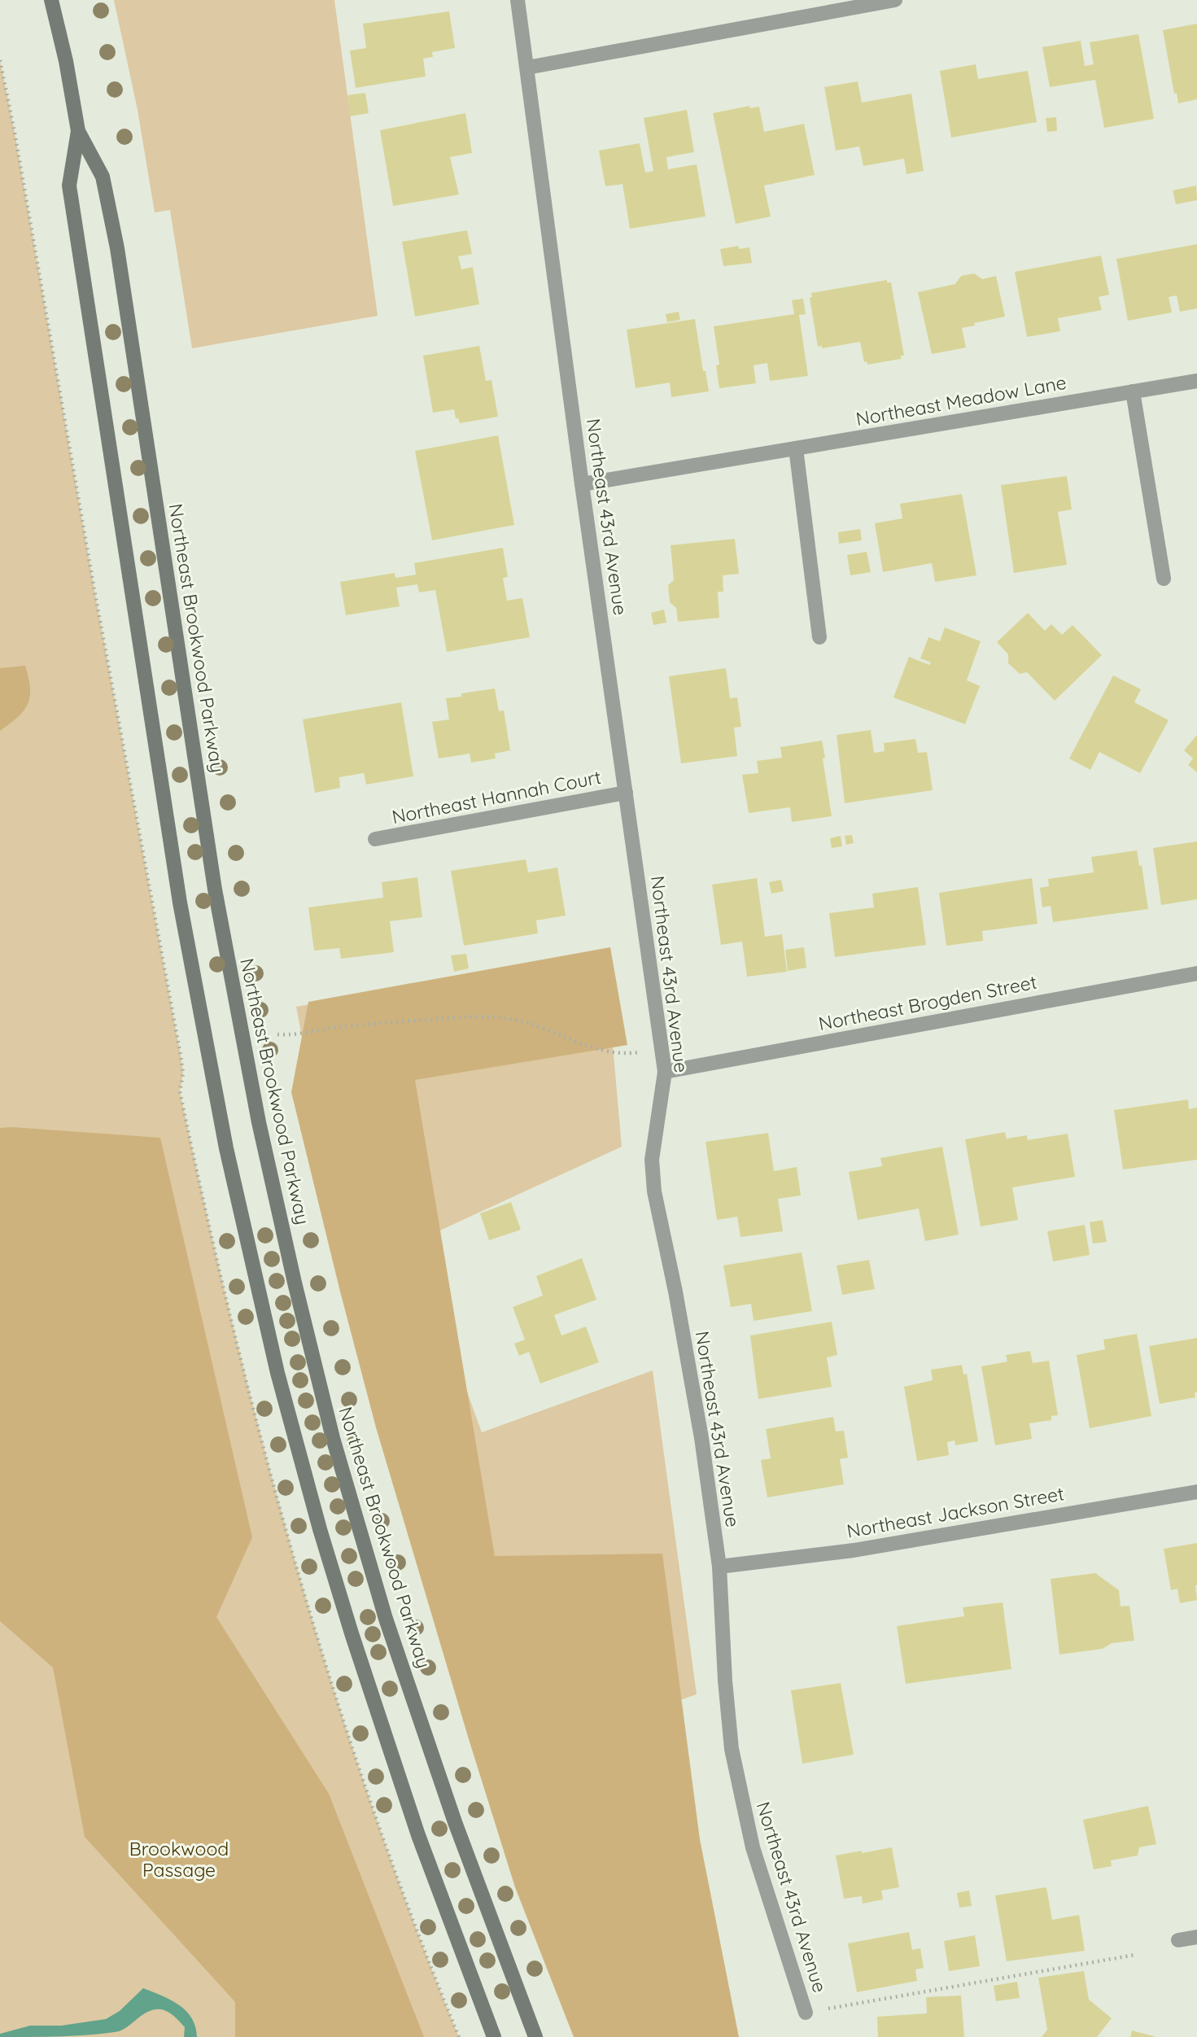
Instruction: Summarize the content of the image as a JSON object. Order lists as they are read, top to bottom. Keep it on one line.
{"streets":{"main road":["Northeast Brookwood Parkway"],"street":["Northeast Meadow Lane","Northeast 43rd Avenue","Northeast Hannah Court","Northeast Brogden Street","Northeast Jackson Street"]},"crossings":[["Northeast Meadow Lane","Northeast 43rd Avenue"],["Northeast 43rd Avenue","Northeast Hannah Court"],["Northeast 43rd Avenue","Northeast Brogden Street"],["Northeast 43rd Avenue","Northeast Jackson Street"]],"parks":["Brookwood Passage"]}
